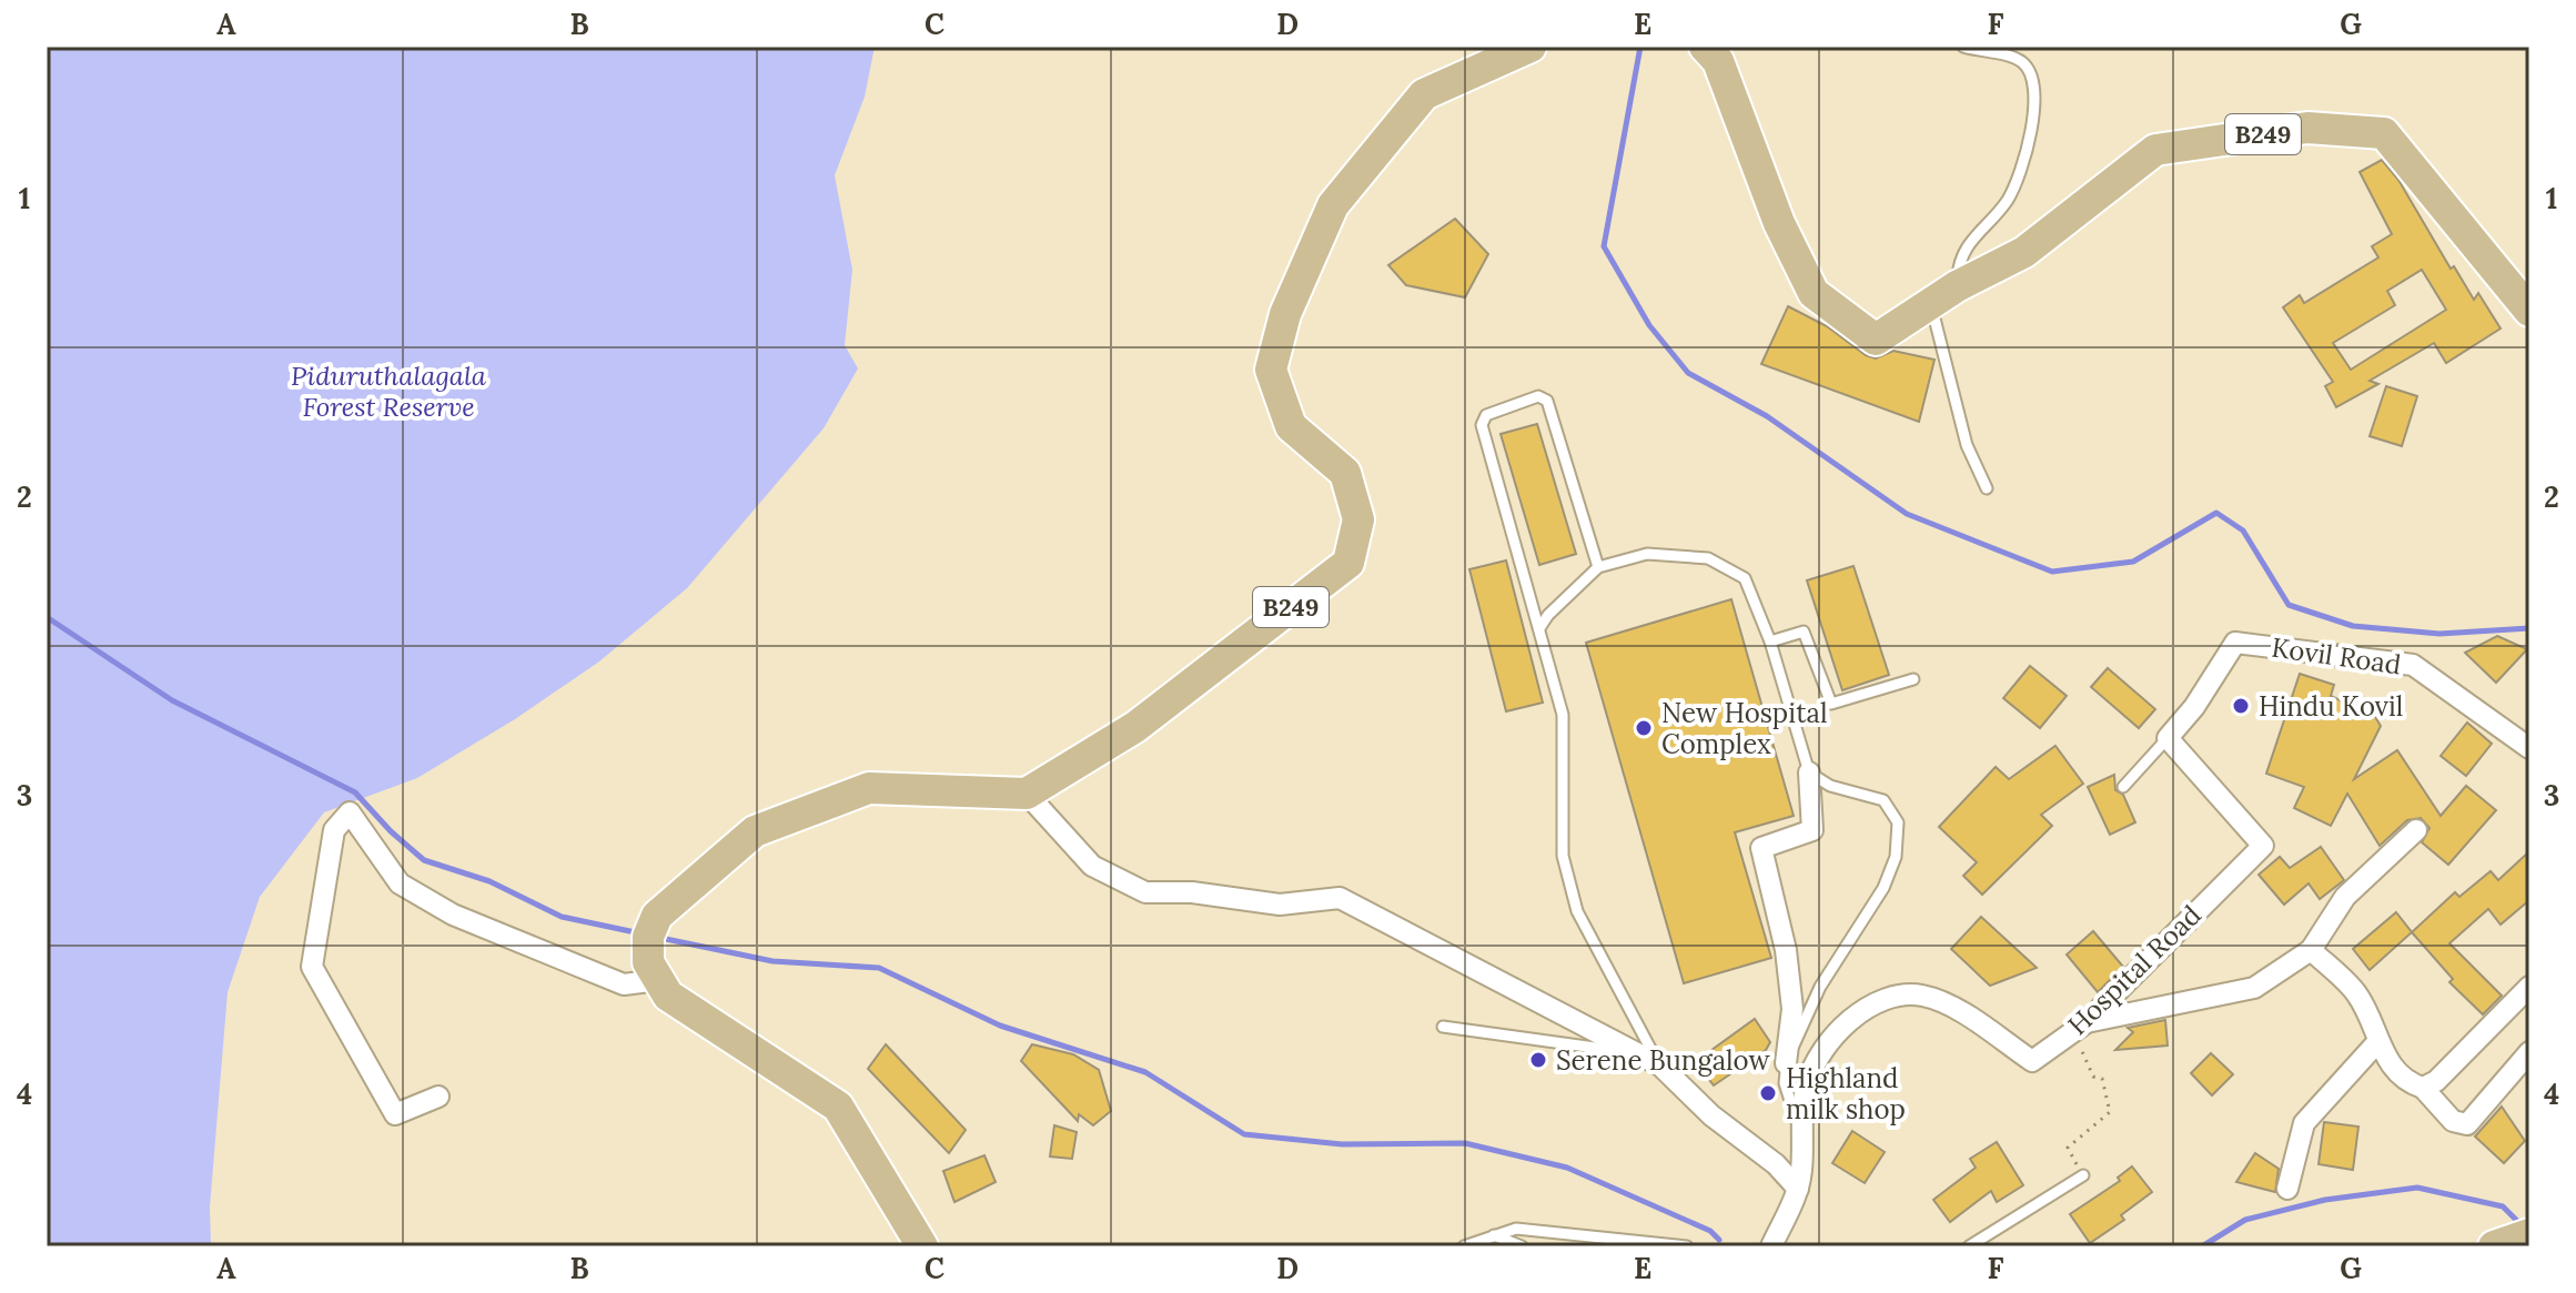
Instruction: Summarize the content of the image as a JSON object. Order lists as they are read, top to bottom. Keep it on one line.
{"streets":{"main road":["B249"],"street":["Kovil Road","Hospital Road"]},"crossings":[["Kovil Road","Hospital Road"]],"parks":["Piduruthalagala Forest Reserve"],"places":["Hindu Kovil","New Hospital Complex","Serene Bungalow","Highland milk shop"],"grid":{"columns":["A","B","C","D","E","F","G"],"rows":["1","2","3","4"]}}
